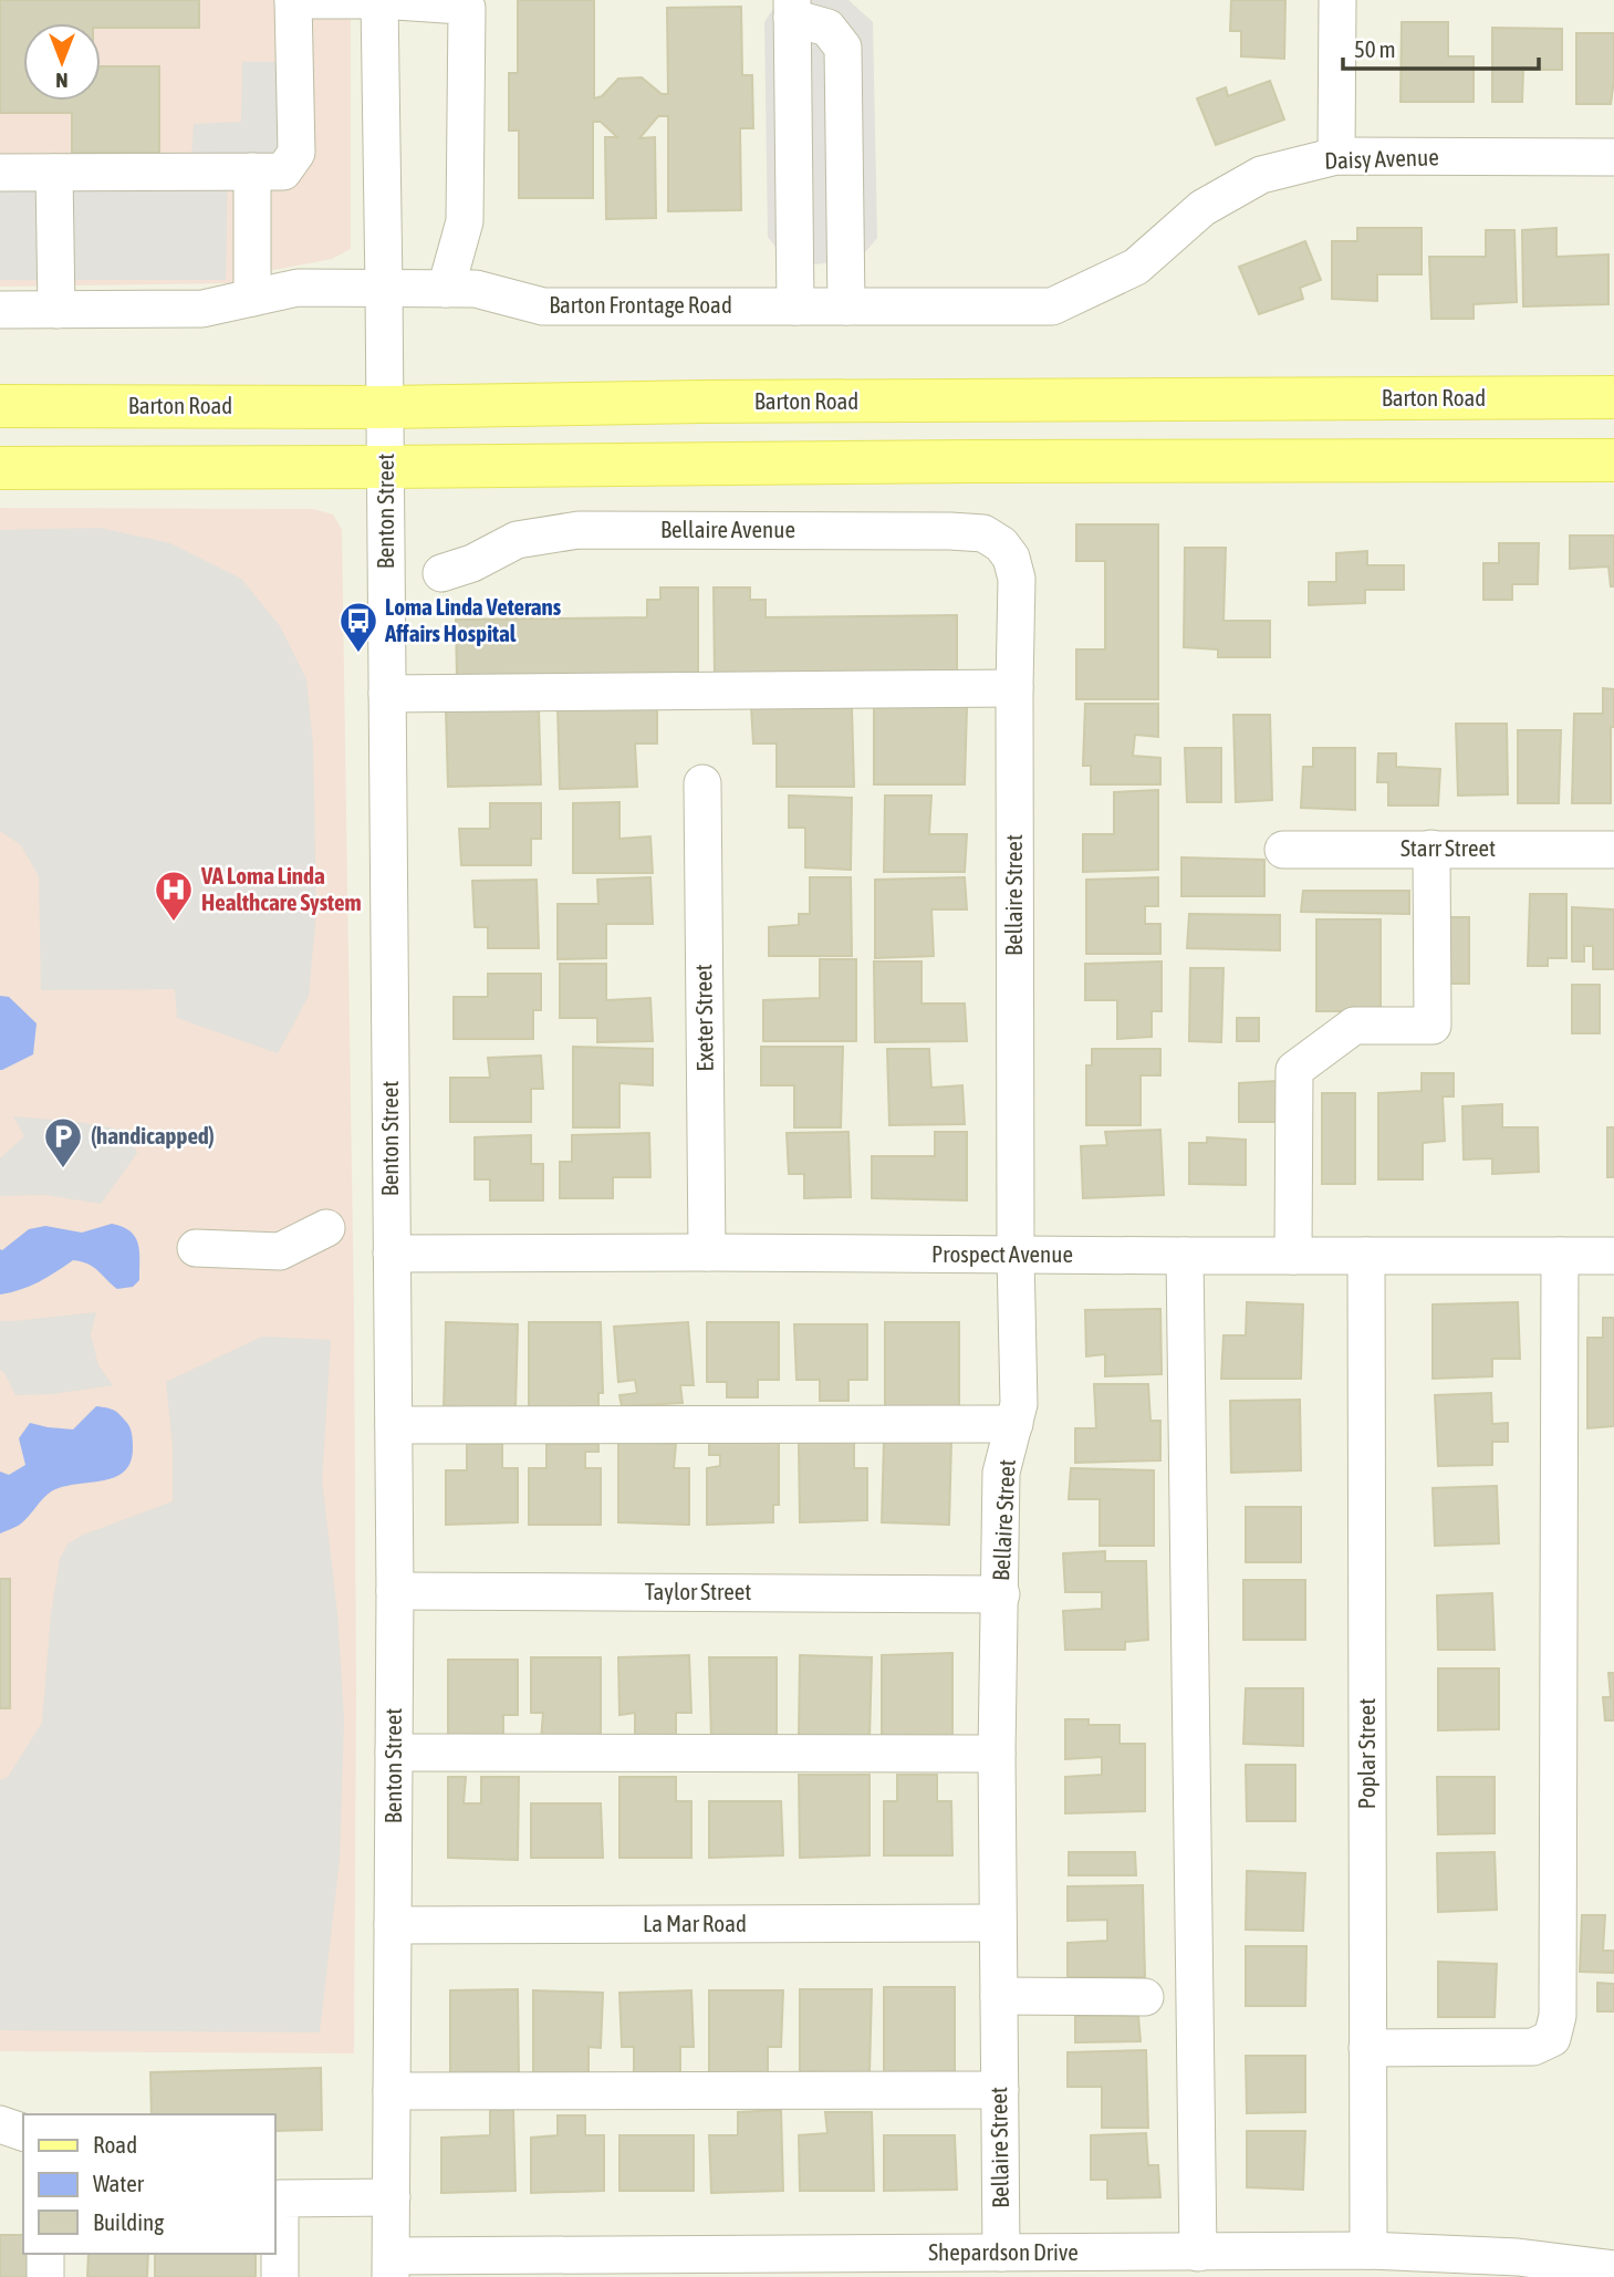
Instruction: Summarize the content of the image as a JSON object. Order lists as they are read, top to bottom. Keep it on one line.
{"streets":{"main road":["Barton Road"],"street":["Daisy Avenue","Barton Frontage Road","Benton Street","Bellaire Avenue","Starr Street","Bellaire Street","Exeter Street","Prospect Avenue","Taylor Street","Poplar Street","La Mar Road","Shepardson Drive"]},"crossings":[["Daisy Avenue","Barton Frontage Road"],["Barton Frontage Road","Benton Street"],["Barton Road","Benton Street"],["Benton Street","Prospect Avenue"],["Benton Street","Taylor Street"],["Benton Street","La Mar Road"],["Benton Street","Shepardson Drive"],["Bellaire Avenue","Bellaire Street"],["Bellaire Street","Prospect Avenue"],["Bellaire Street","Taylor Street"],["Bellaire Street","La Mar Road"],["Bellaire Street","Shepardson Drive"],["Exeter Street","Prospect Avenue"],["Prospect Avenue","Poplar Street"],["Poplar Street","Shepardson Drive"]],"places":{"bus stop":["Loma Linda Veterans Affairs Hospital"],"hospital":["VA Loma Linda Healthcare System"],"parking":["(handicapped)"]},"legend":["Road","Water","Building"],"scale_bar":"50 m","north":"bottom"}
